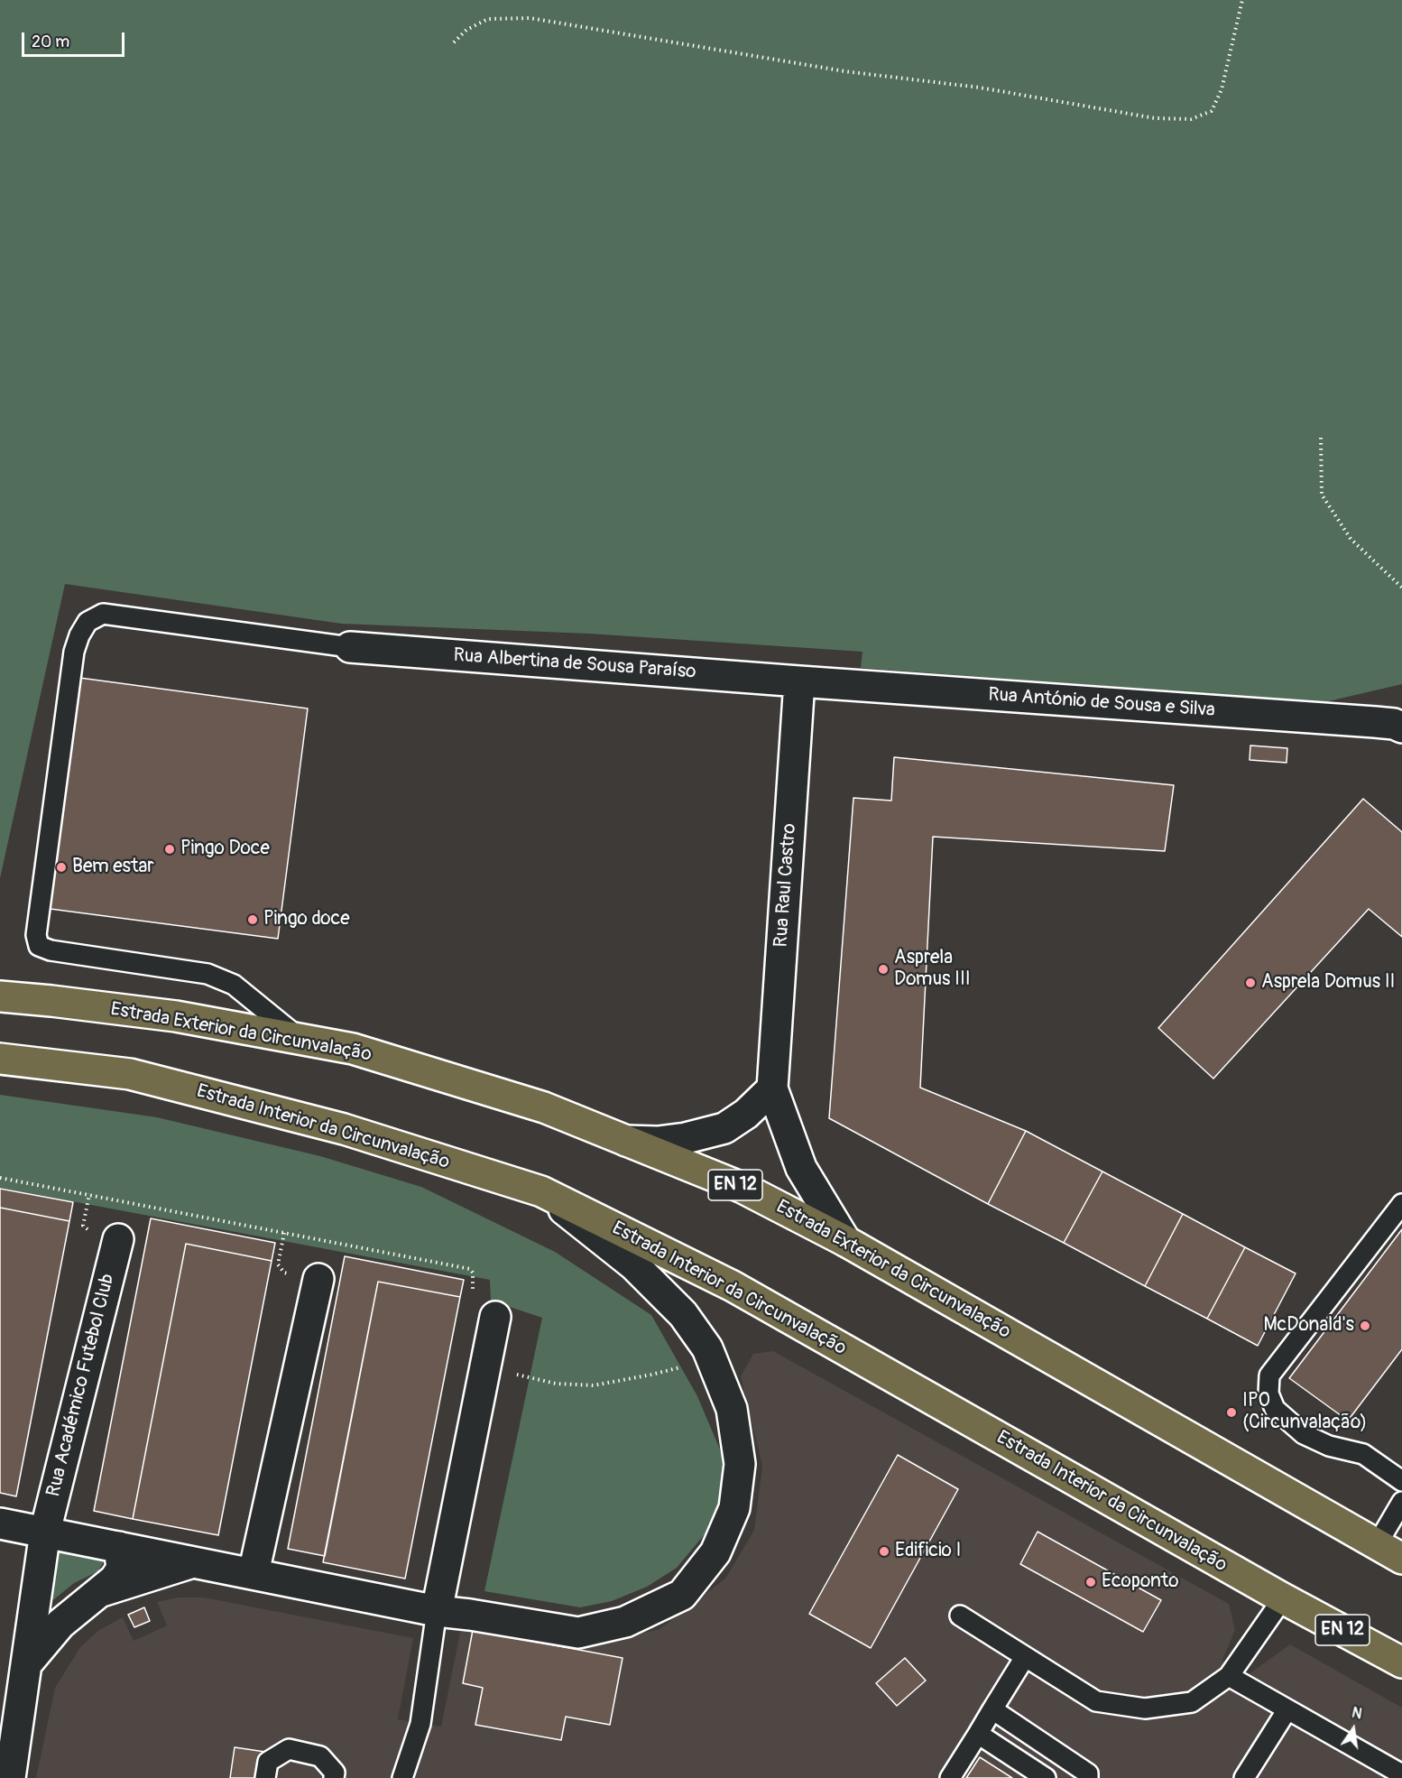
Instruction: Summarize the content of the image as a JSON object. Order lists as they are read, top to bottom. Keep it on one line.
{"streets":{"main road":["Estrada Exterior da Circunvalação","Estrada Interior da Circunvalação","EN 12"],"street":["Rua Albertina de Sousa Paraíso","Rua António de Sousa e Silva","Rua Raul Castro","Rua Académico Futebol Club"]},"crossings":[["Rua Albertina de Sousa Paraíso","Rua António de Sousa e Silva"],["Rua Albertina de Sousa Paraíso","Rua Raul Castro"],["Rua António de Sousa e Silva","Rua Raul Castro"],["Rua Raul Castro","Estrada Exterior da Circunvalação"]],"places":["Pingo Doce","Bem estar","Pingo doce","Asprela Domus III","Asprela Domus II","McDonald's","IPO (Circunvalação)","Edificio I","Ecoponto"],"scale_bar":"20 m","north":"top"}
